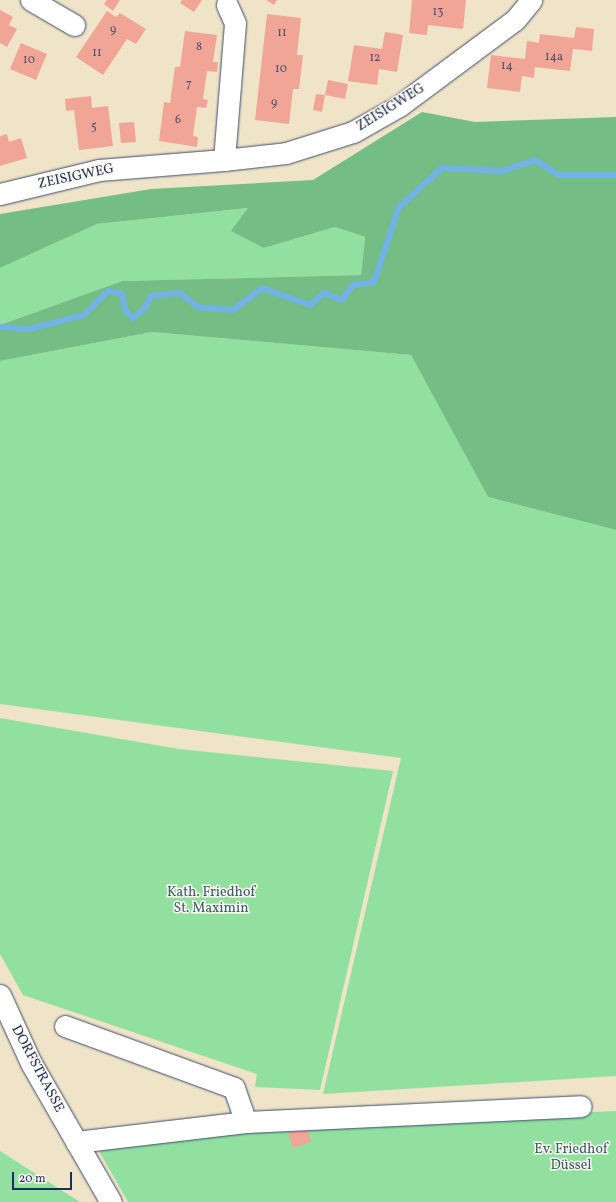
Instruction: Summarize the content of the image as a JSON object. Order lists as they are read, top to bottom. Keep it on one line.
{"streets":{"street":["ZEISIGWEG","DORFSTRASSE"]},"parks":["Kath. Friedhof St. Maximin","Ev. Friedhof Düssel"],"house_numbers":["13","9","11","8","11","14a","12","10","14","10","7","9","6","5"],"scale_bar":"20 m"}
